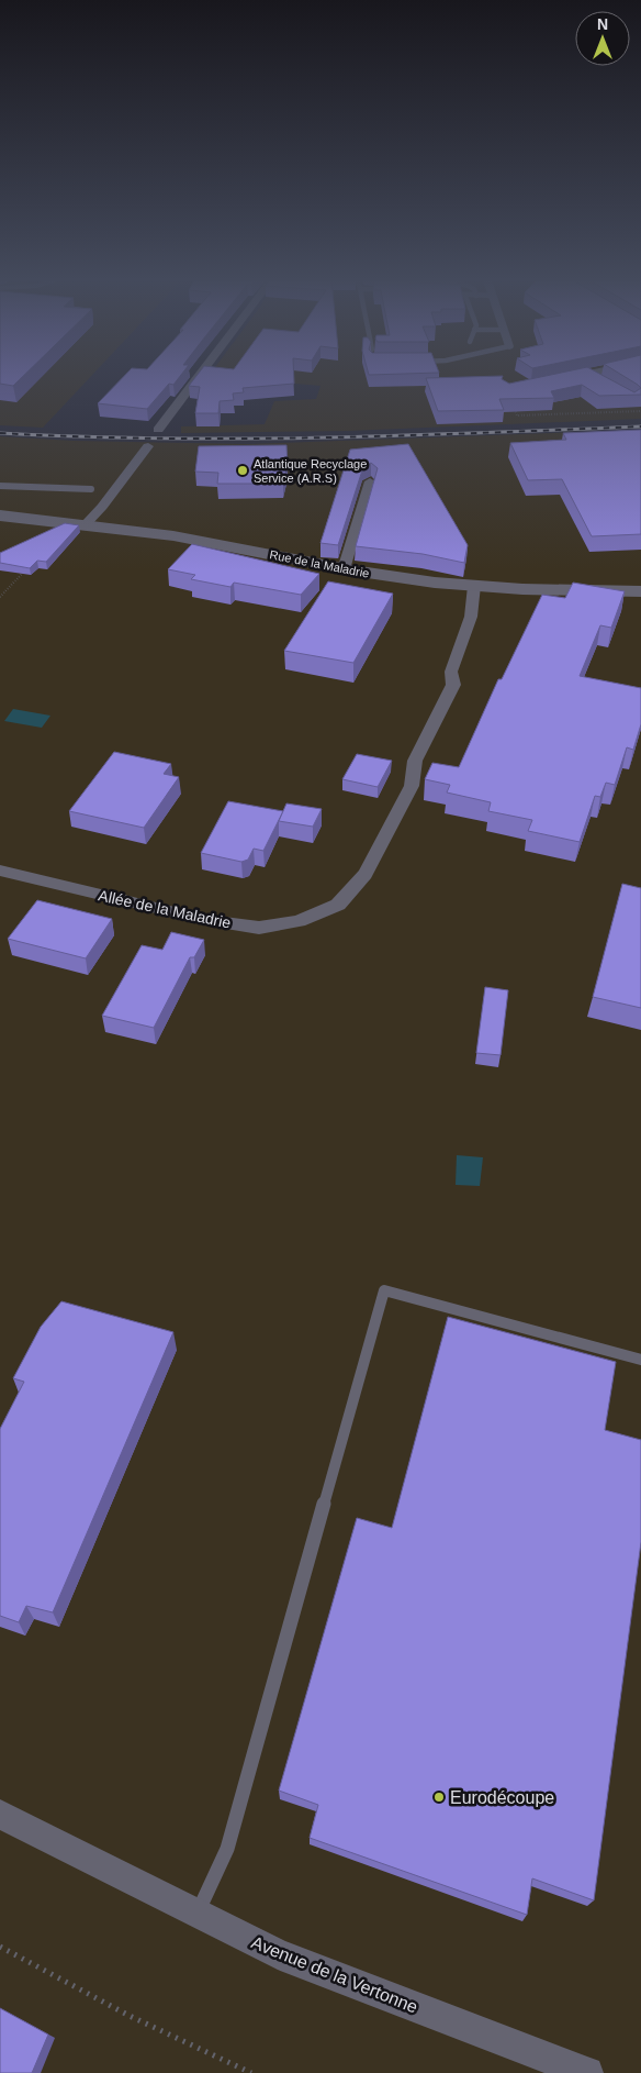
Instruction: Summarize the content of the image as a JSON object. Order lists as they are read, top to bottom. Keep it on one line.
{"streets":{"street":["Rue de la Maladrie","Allée de la Maladrie","Avenue de la Vertonne"]},"crossings":[["Rue de la Maladrie","Allée de la Maladrie"]],"places":["Atlantique Recyclage Service (A.R.S)","Eurodécoupe"],"north":"top"}
